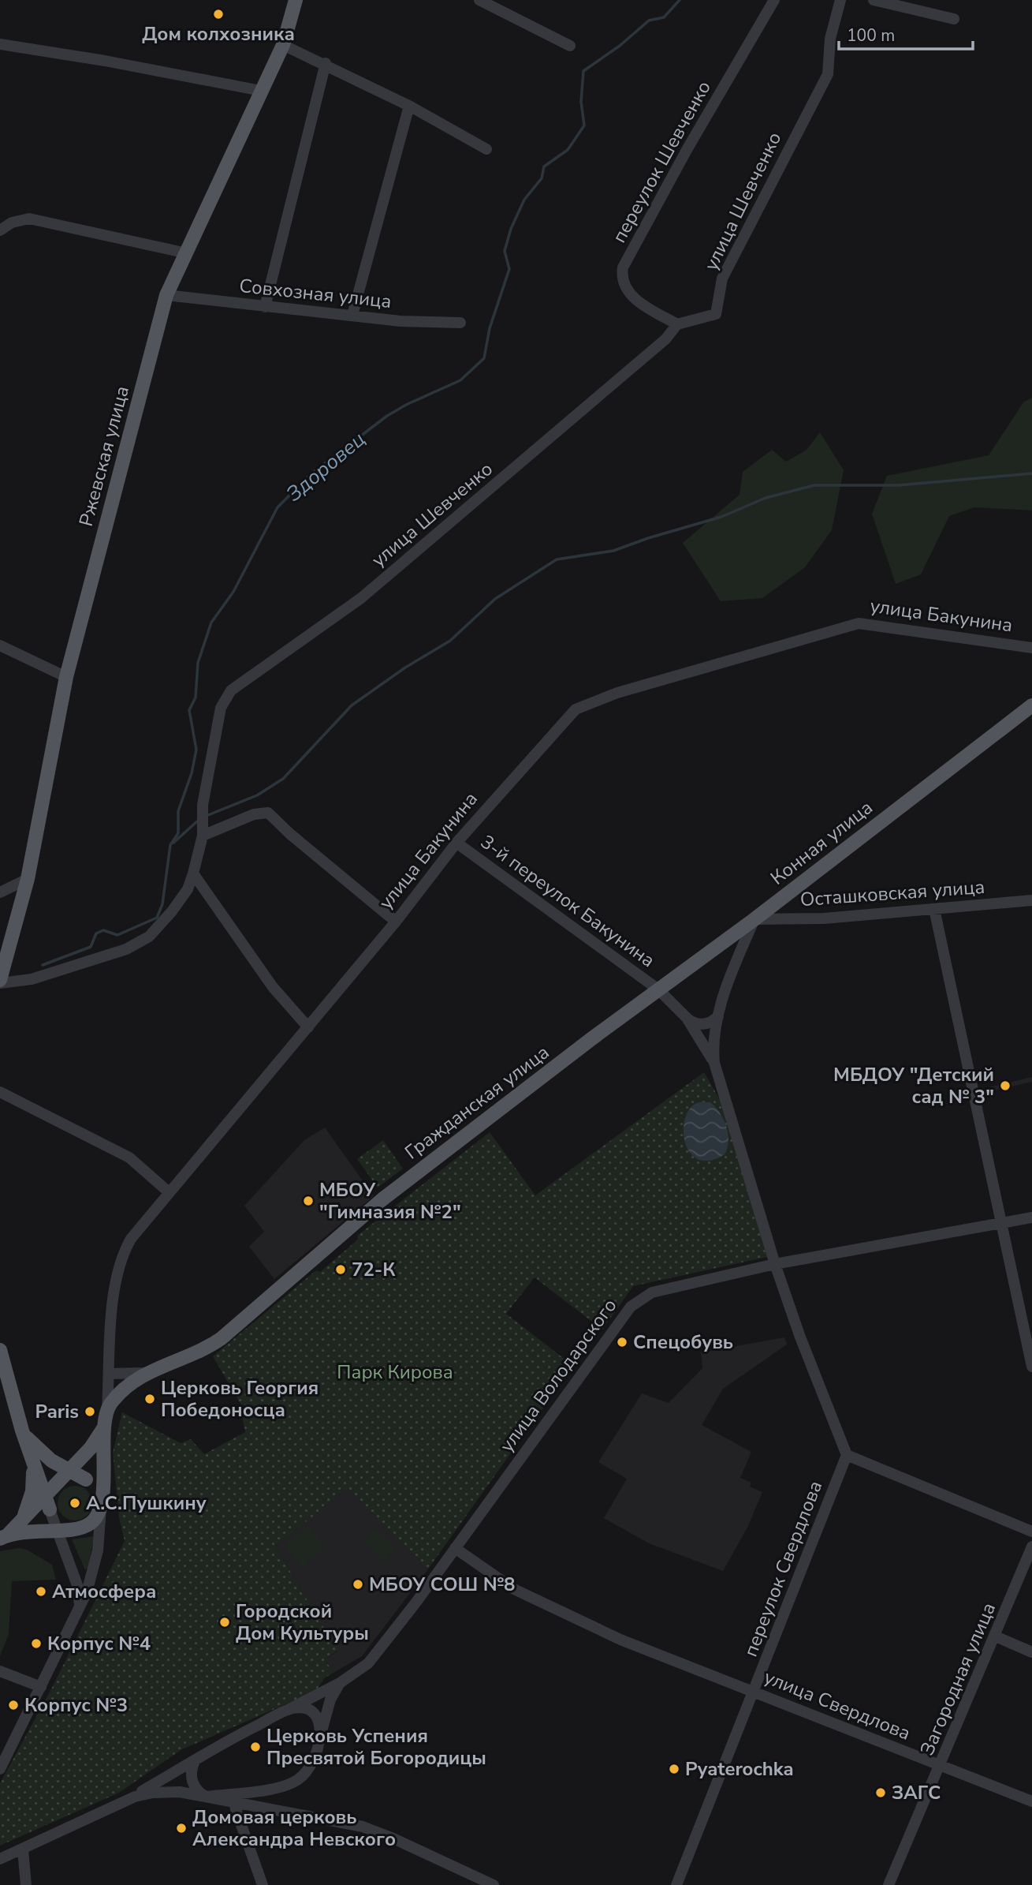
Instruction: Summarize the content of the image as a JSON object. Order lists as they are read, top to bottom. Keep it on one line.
{"streets":{"main road":["Ржевская улица","Конная улица","Гражданская улица"],"street":["переулок Шевченко","улица Шевченко","Совхозная улица","улица Бакунина","Осташковская улица","3-й переулок Бакунина","улица Володарского","переулок Свердлова","Загородная улица","улица Свердлова"]},"crossings":[["переулок Шевченко","улица Шевченко"],["улица Шевченко","Ржевская улица"],["Совхозная улица","Ржевская улица"],["улица Бакунина","3-й переулок Бакунина"],["улица Бакунина","Гражданская улица"],["Конная улица","Осташковская улица"],["Конная улица","3-й переулок Бакунина"],["Конная улица","Гражданская улица"],["Конная улица","улица Володарского"],["Осташковская улица","Гражданская улица"],["3-й переулок Бакунина","Гражданская улица"],["улица Володарского","улица Свердлова"],["переулок Свердлова","улица Свердлова"],["Загородная улица","улица Свердлова"]],"water":["Здоровец"],"parks":["Парк Кирова"],"places":["Дом колхозника","МБДОУ \"Детский сад № 3\"","МБОУ \"Гимназия №2\"","72-К","Спецобувь","Церковь Георгия Победоносца","Paris","А.С.Пушкину","МБОУ СОШ №8","Атмосфера","Городской Дом Культуры","Корпус №4","Корпус №3","Церковь Успения Пресвятой Богородицы","Pyaterochka","ЗАГС","Домовая церковь Александра Невского"],"scale_bar":"100 m"}
